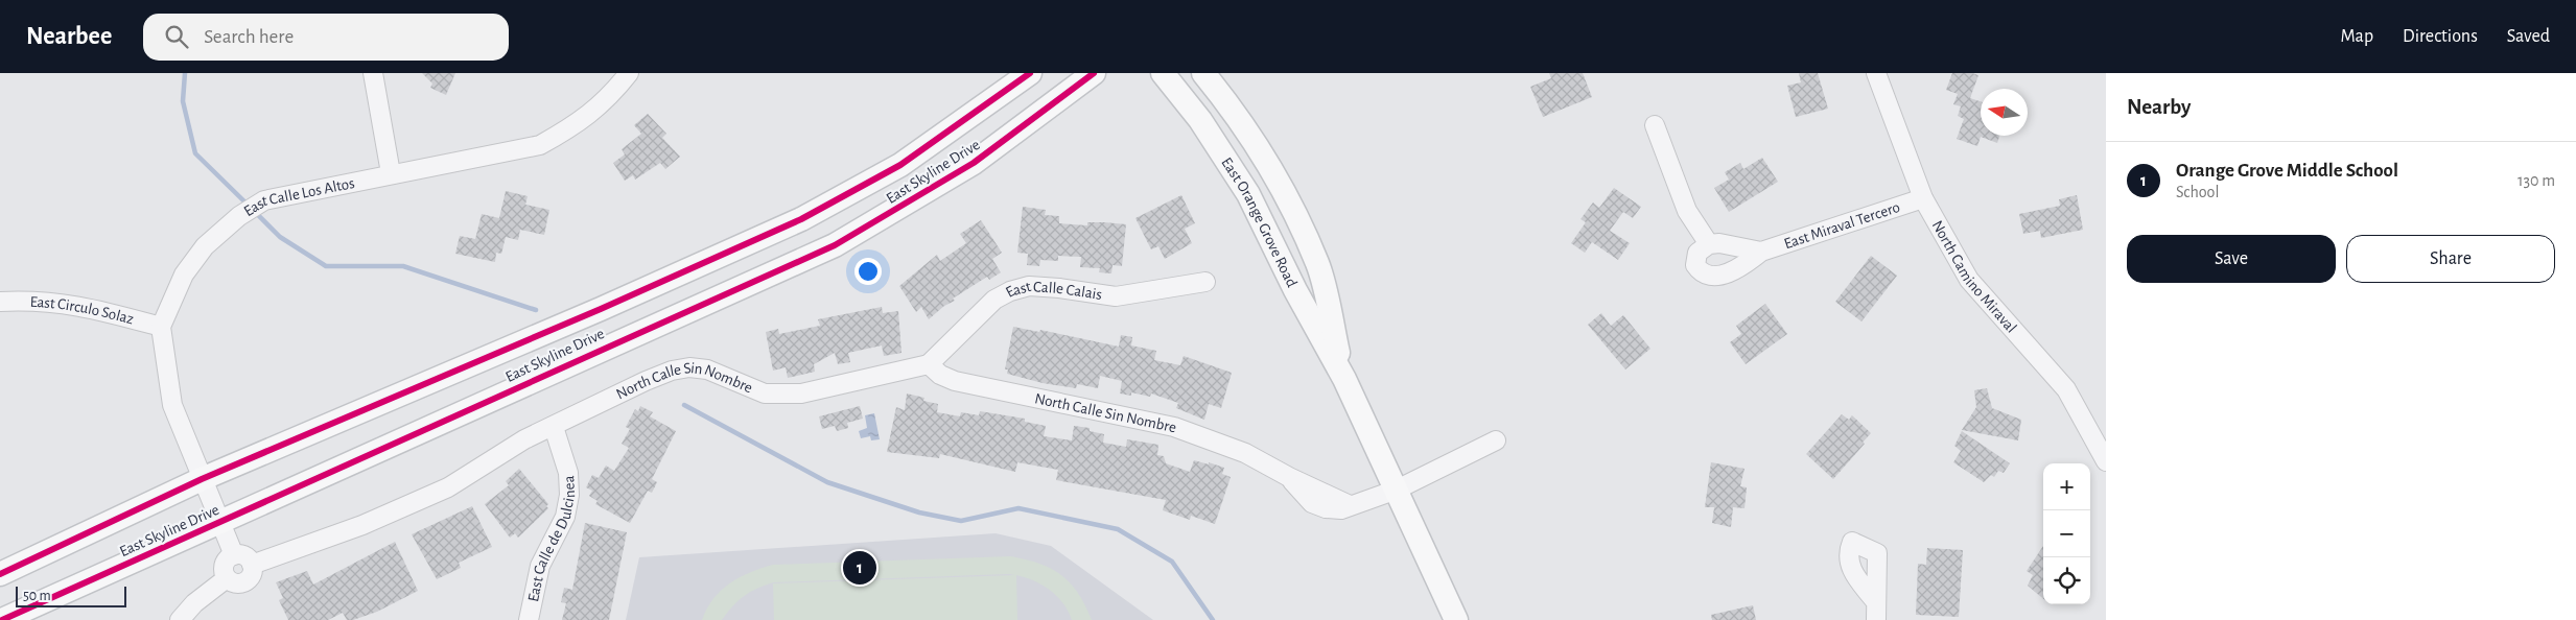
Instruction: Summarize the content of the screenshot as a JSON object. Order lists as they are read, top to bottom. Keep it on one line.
{"streets":{"main road":["East Skyline Drive","East Orange Grove Road"],"street":["East Calle Los Altos","East Miraval Tercero","North Camino Miraval","East Calle Calais","East Circulo Solaz","North Calle Sin Nombre","East Calle de Dulcinea"]},"crossings":[["East Calle Los Altos","East Circulo Solaz"],["East Orange Grove Road","North Calle Sin Nombre"],["East Miraval Tercero","North Camino Miraval"],["East Calle Calais","North Calle Sin Nombre"],["North Calle Sin Nombre","East Calle de Dulcinea"]],"scale_bar":"50 m","north":"left","page":{"header":"Nearbee","search":"Search here","nav":["Map","Directions","Saved"],"heading":"Nearby","list":[{"mark":"1","name":"Orange Grove Middle School","note":"School","value":"130 m"}],"buttons":["Save","Share"],"map_buttons":["+","−"],"pins":"1","scale":"50 m"}}
